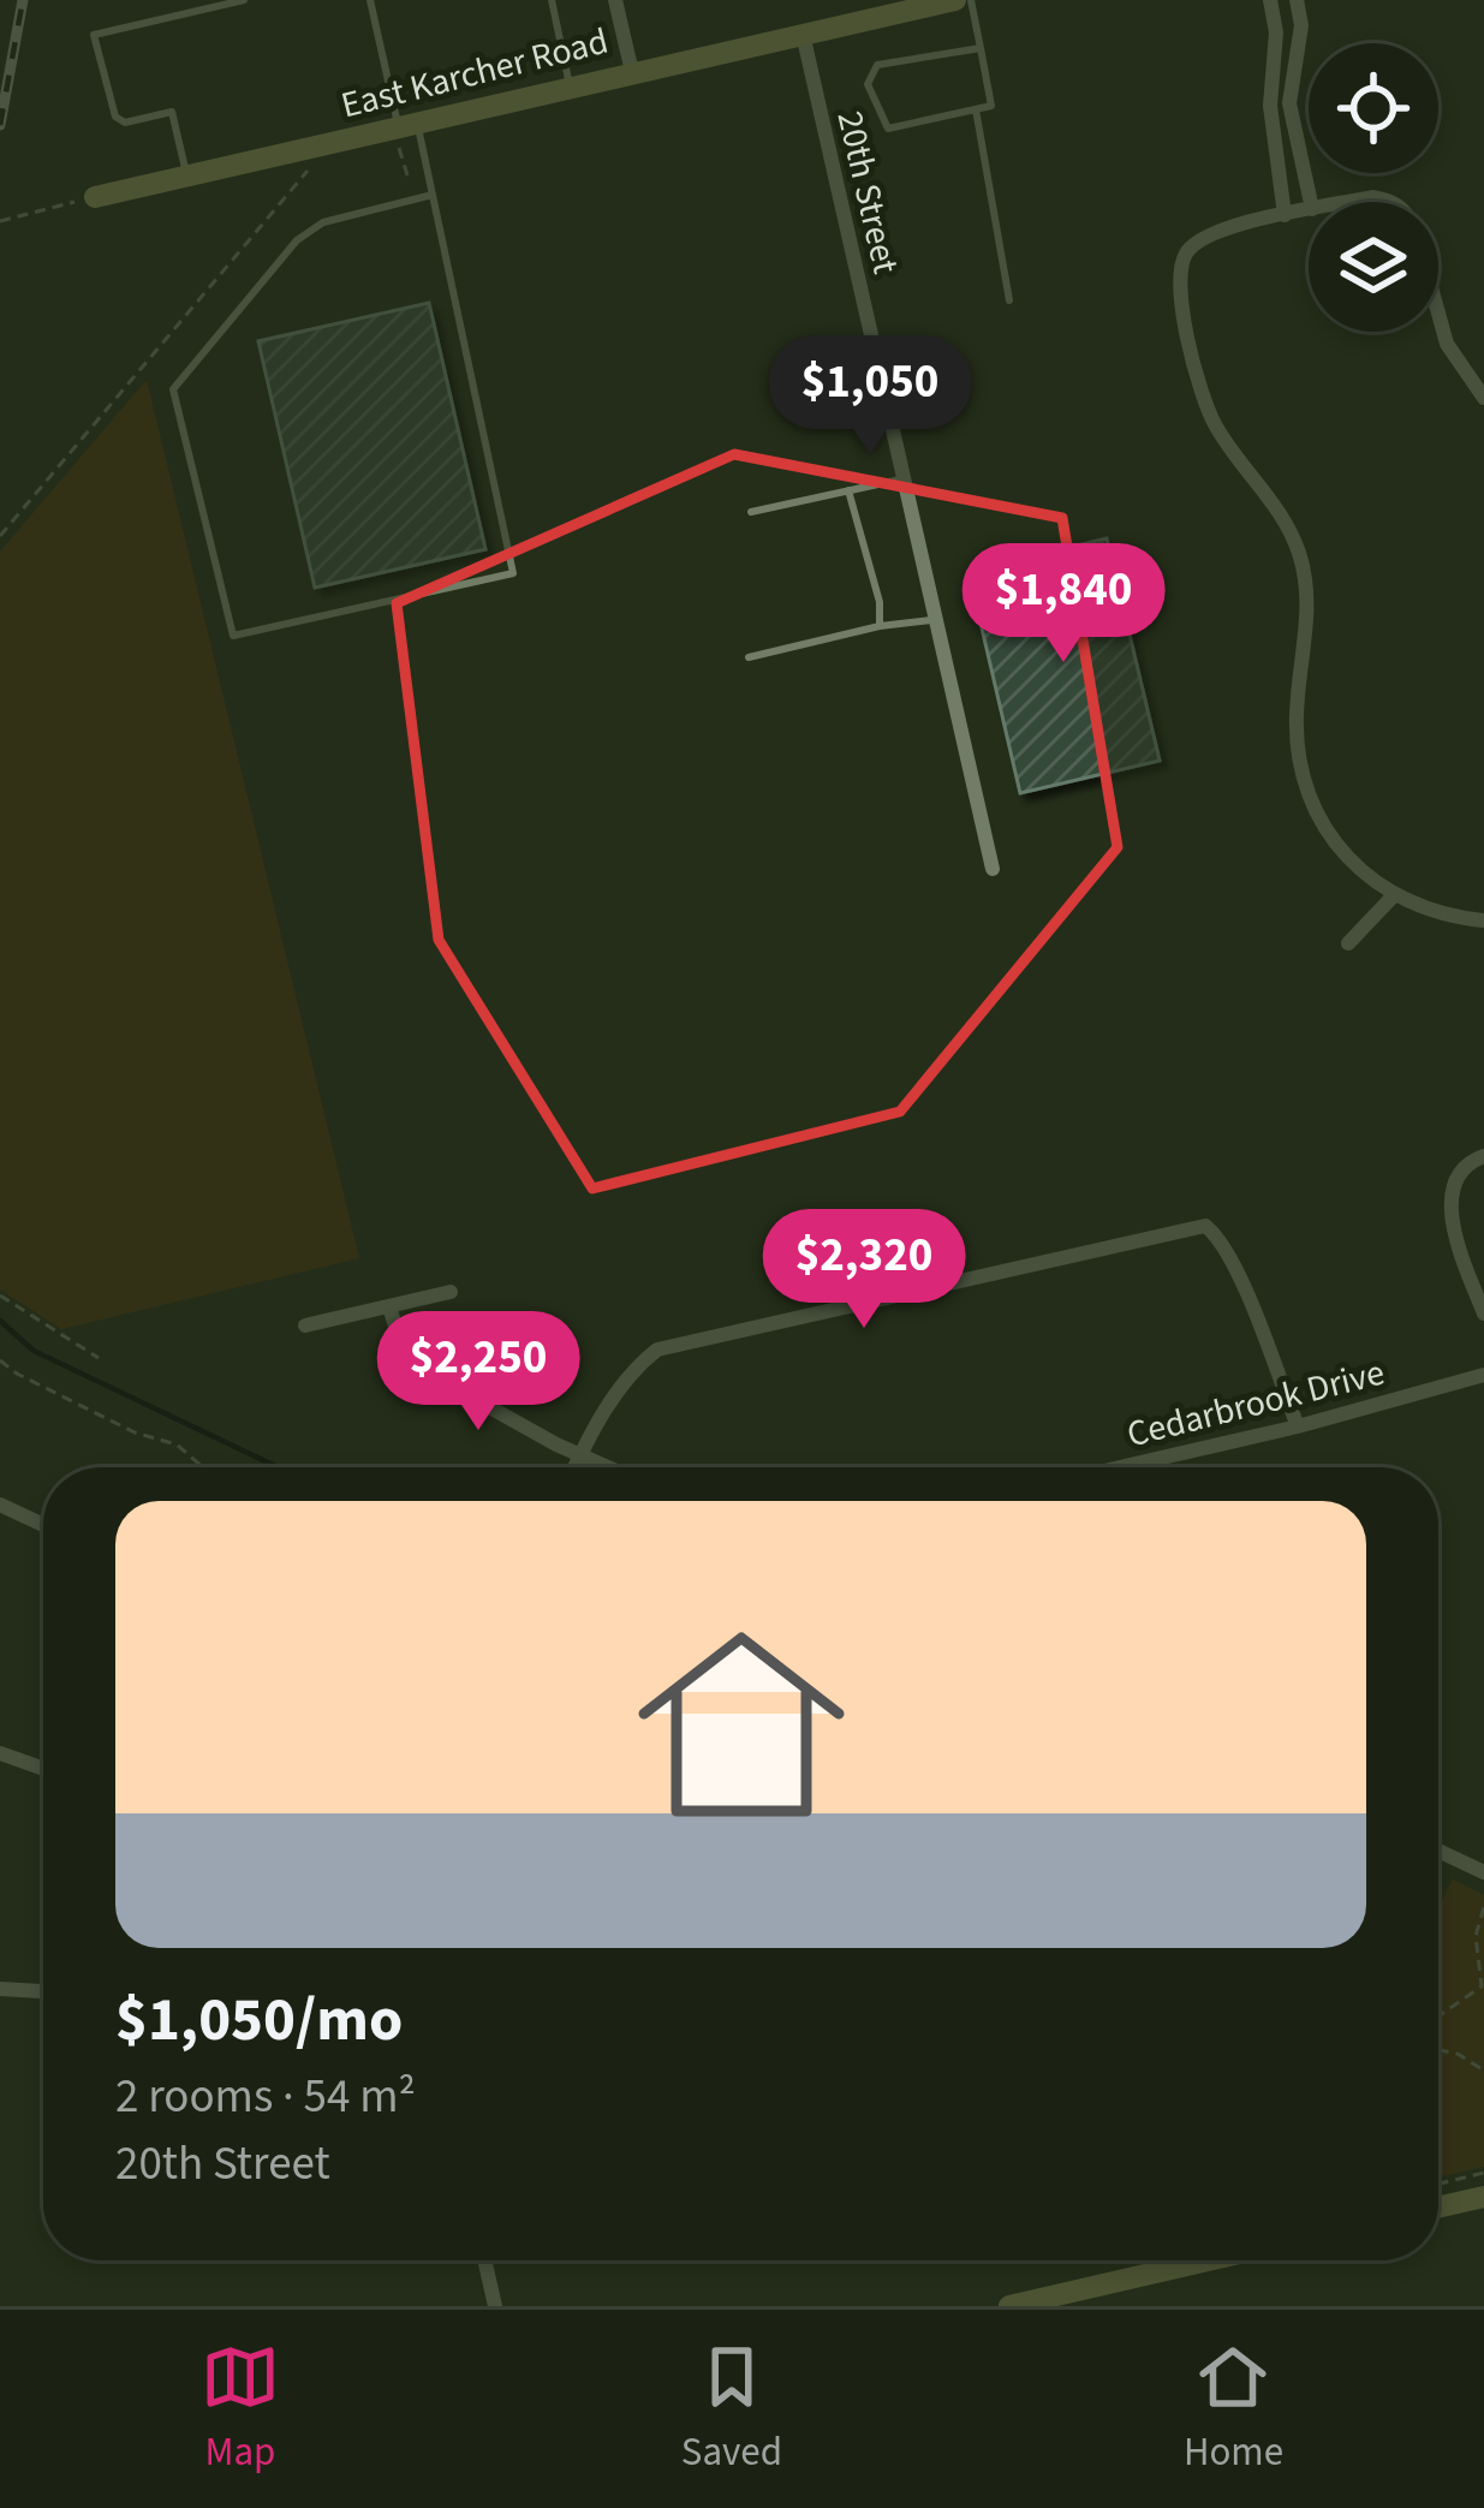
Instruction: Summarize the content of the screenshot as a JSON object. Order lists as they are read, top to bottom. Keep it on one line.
{"streets":{"street":["East Karcher Road","20th Street","Cedarbrook Drive"]},"crossings":[["East Karcher Road","20th Street"]],"page":{"price":["$1,050","$1,840","$2,320","$2,250"],"list":[{"name":"$1,050/mo","note":"2 rooms · 54 m² · 20th Street"}],"tabs":["Map","Saved","Home"]}}
